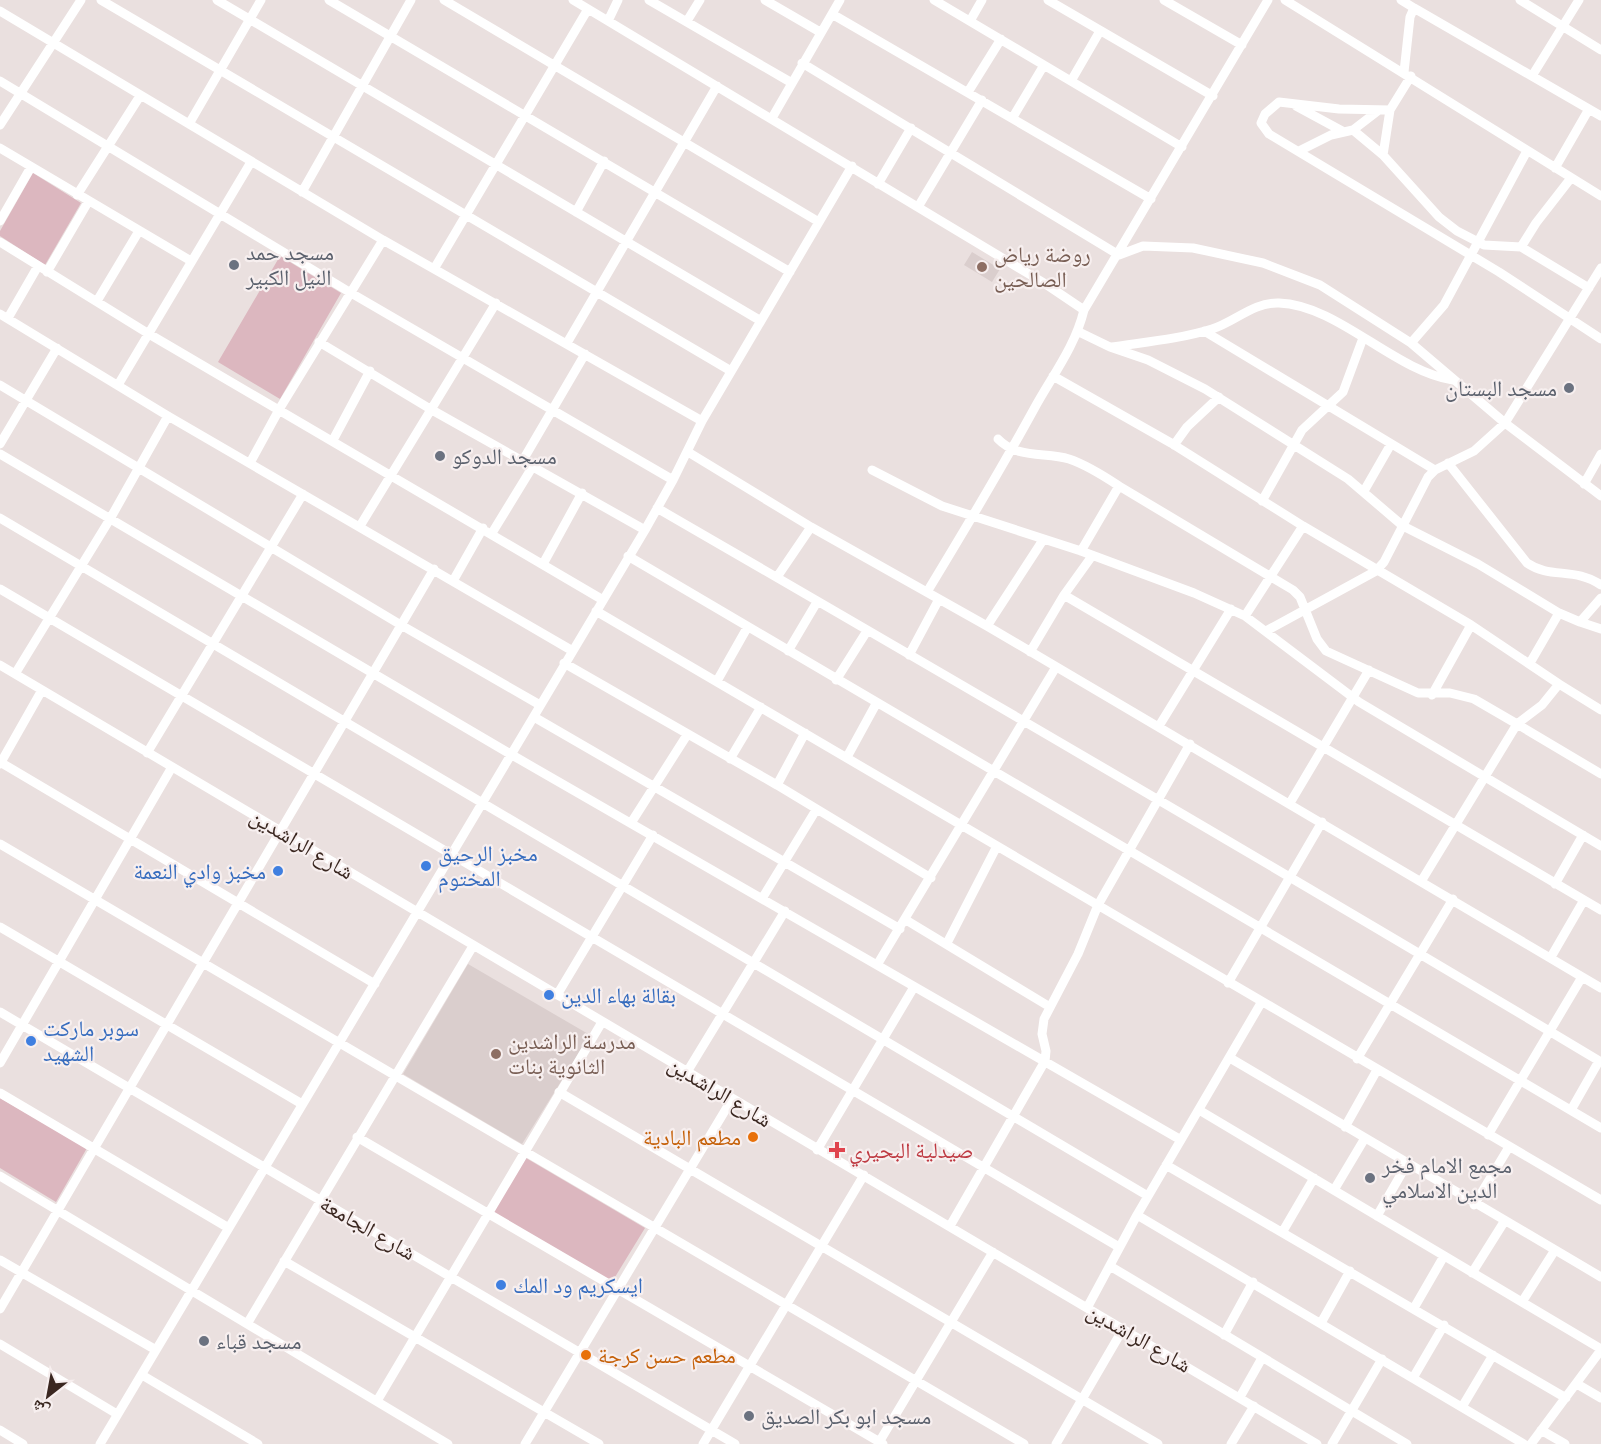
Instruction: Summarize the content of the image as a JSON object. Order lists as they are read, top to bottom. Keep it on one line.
{"streets":{"street":["شارع الراشدين","شارع الجامعة"]},"places":{"other":["مسجد حمد النيل الكبير","روضة رياض الصالحين","مسجد البستان","مسجد الدوكو","مخبز الرحيق المختوم","مخبز وادي النعمة","بقالة بهاء الدين","سوبر ماركت الشهيد","مدرسة الراشدين الثانوية بنات","مطعم البادية","مجمع الامام فخر الدين الاسلامي","ايسكريم ود المك","مسجد قباء","مطعم حسن كرجة","مسجد ابو بكر الصديق"],"health":["صيدلية البحيري"]},"north":"bottom left"}
